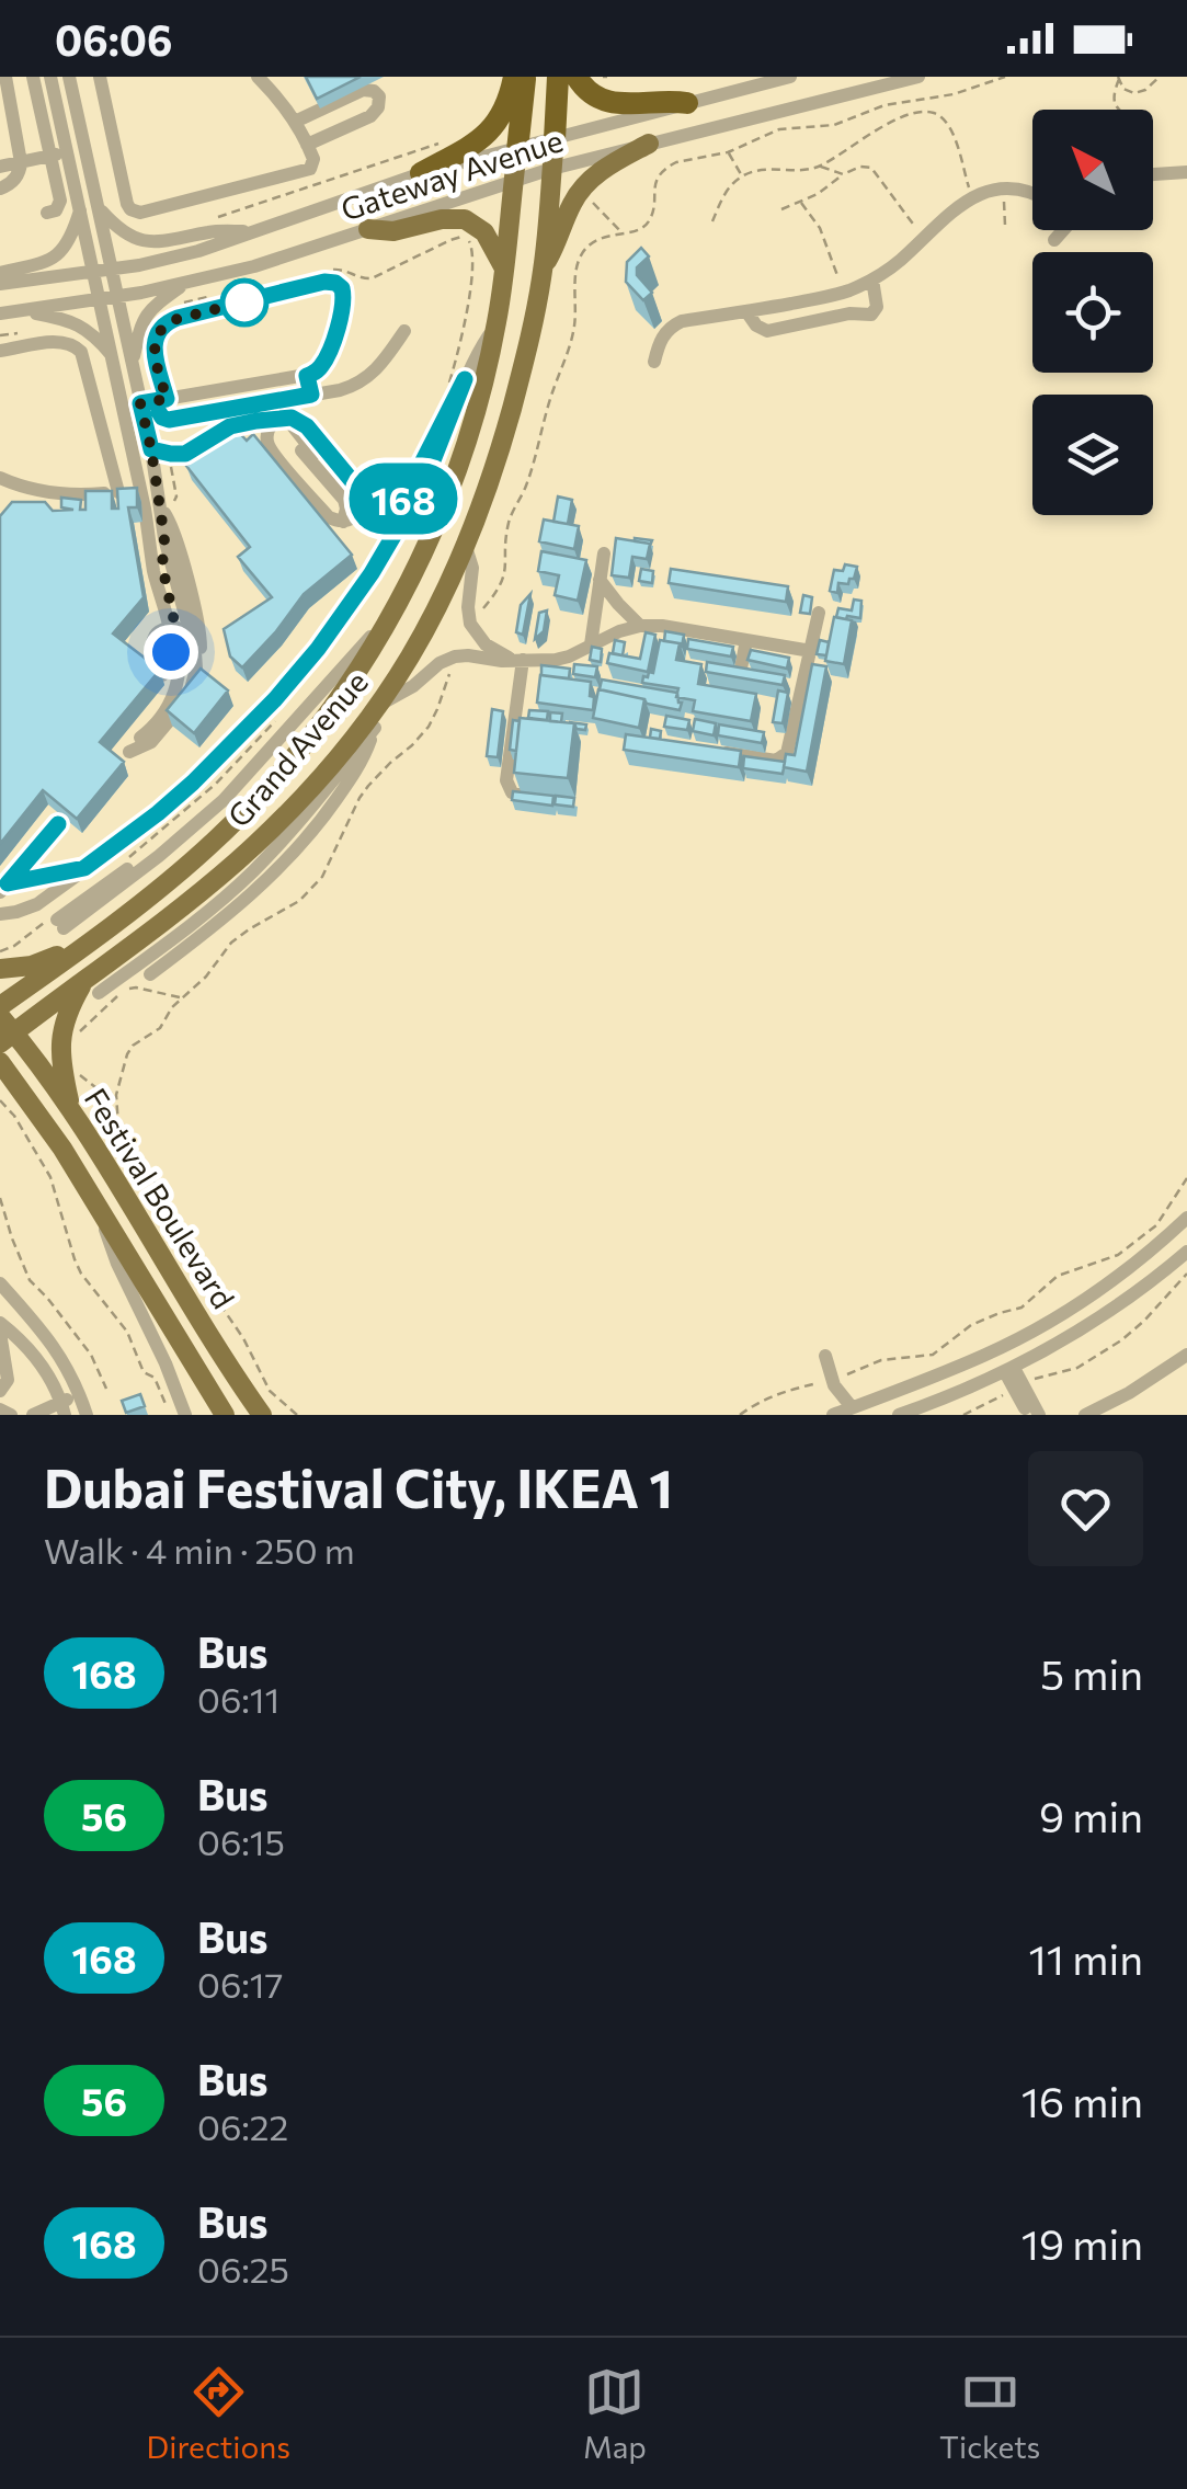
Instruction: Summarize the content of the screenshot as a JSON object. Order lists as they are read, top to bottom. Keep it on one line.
{"streets":{"main road":["Grand Avenue","Festival Boulevard"],"street":["Gateway Avenue"]},"crossings":[["Gateway Avenue","Grand Avenue"],["Grand Avenue","Festival Boulevard"]],"lines":["bus line 168"],"north":"top left","page":{"status":"06:06","on_map":"168","heading":["Dubai Festival City, IKEA 1","Walk · 4 min · 250 m"],"list":[{"mark":"168","name":"Bus","note":"06:11","value":"5 min"},{"mark":"56","name":"Bus","note":"06:15","value":"9 min"},{"mark":"168","name":"Bus","note":"06:17","value":"11 min"},{"mark":"56","name":"Bus","note":"06:22","value":"16 min"},{"mark":"168","name":"Bus","note":"06:25","value":"19 min"}],"tabs":["Directions","Map","Tickets"]}}
